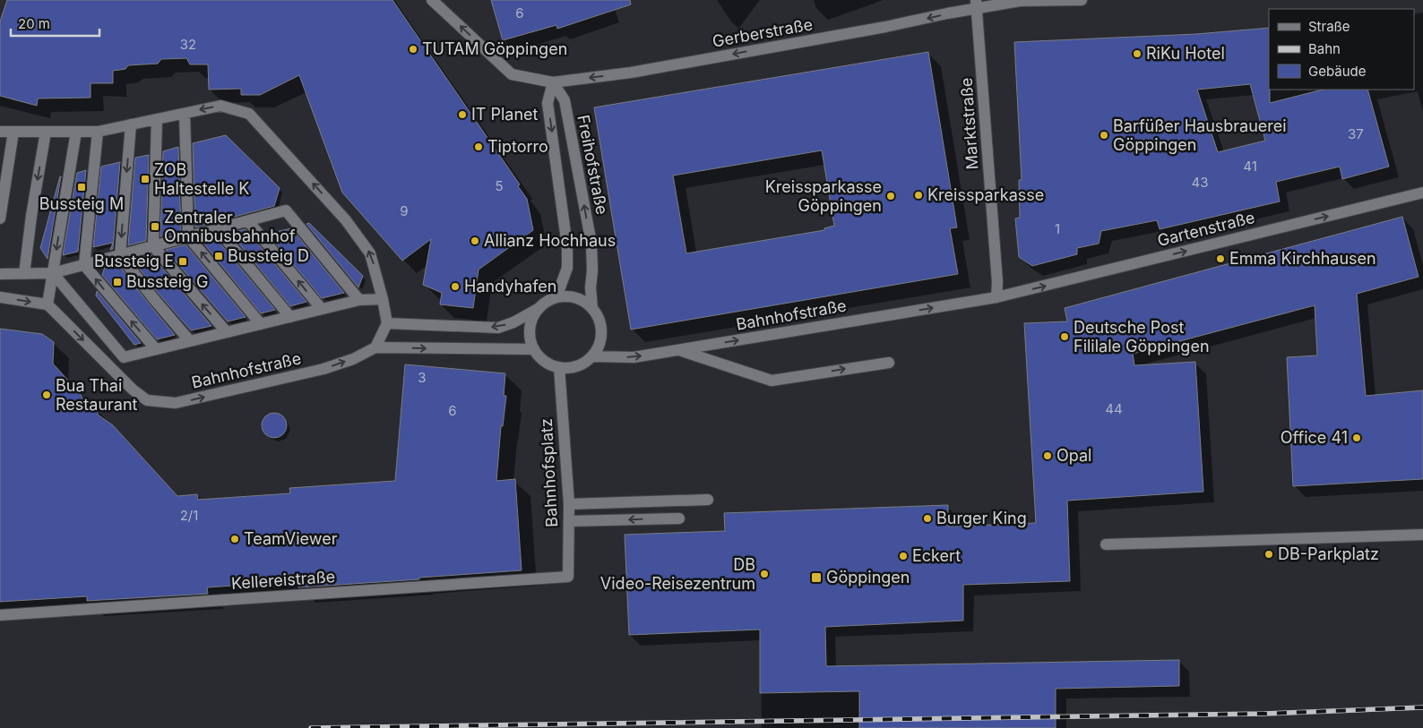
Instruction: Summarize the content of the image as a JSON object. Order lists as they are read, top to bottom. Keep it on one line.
{"streets":{"street":["Gerberstraße","Marktstraße","Freihofstraße","Gartenstraße","Bahnhofstraße","Bahnhofsplatz","Kellereistraße"]},"crossings":[["Gerberstraße","Marktstraße"],["Gerberstraße","Freihofstraße"],["Marktstraße","Gartenstraße"],["Marktstraße","Bahnhofstraße"],["Freihofstraße","Bahnhofstraße"],["Freihofstraße","Bahnhofsplatz"],["Gartenstraße","Bahnhofstraße"],["Bahnhofstraße","Bahnhofsplatz"],["Bahnhofsplatz","Kellereistraße"]],"one_way":["Gerberstraße","Gartenstraße"],"places":{"other":["TUTAM Göppingen","RiKu Hotel","IT Planet","Barfüßer Hausbrauerei Göppingen","Tiptorro","Kreissparkasse","Kreissparkasse Göppingen","Allianz Hochhaus","Emma Kirchhausen","Handyhafen","Deutsche Post Fililale Göppingen","Bua Thai Restaurant","Office 41","Opal","Burger King","TeamViewer","DB-Parkplatz","Eckert","DB Video-Reisezentrum"],"transit":["ZOB Haltestelle K","Bussteig M","Zentraler Omnibusbahnhof","Bussteig D","Bussteig E","Bussteig G","Göppingen"]},"house_numbers":["6","32","37","41","43","5","9","1","3","44","6","2/1"],"legend":["Straße","Bahn","Gebäude"],"scale_bar":"20 m"}
